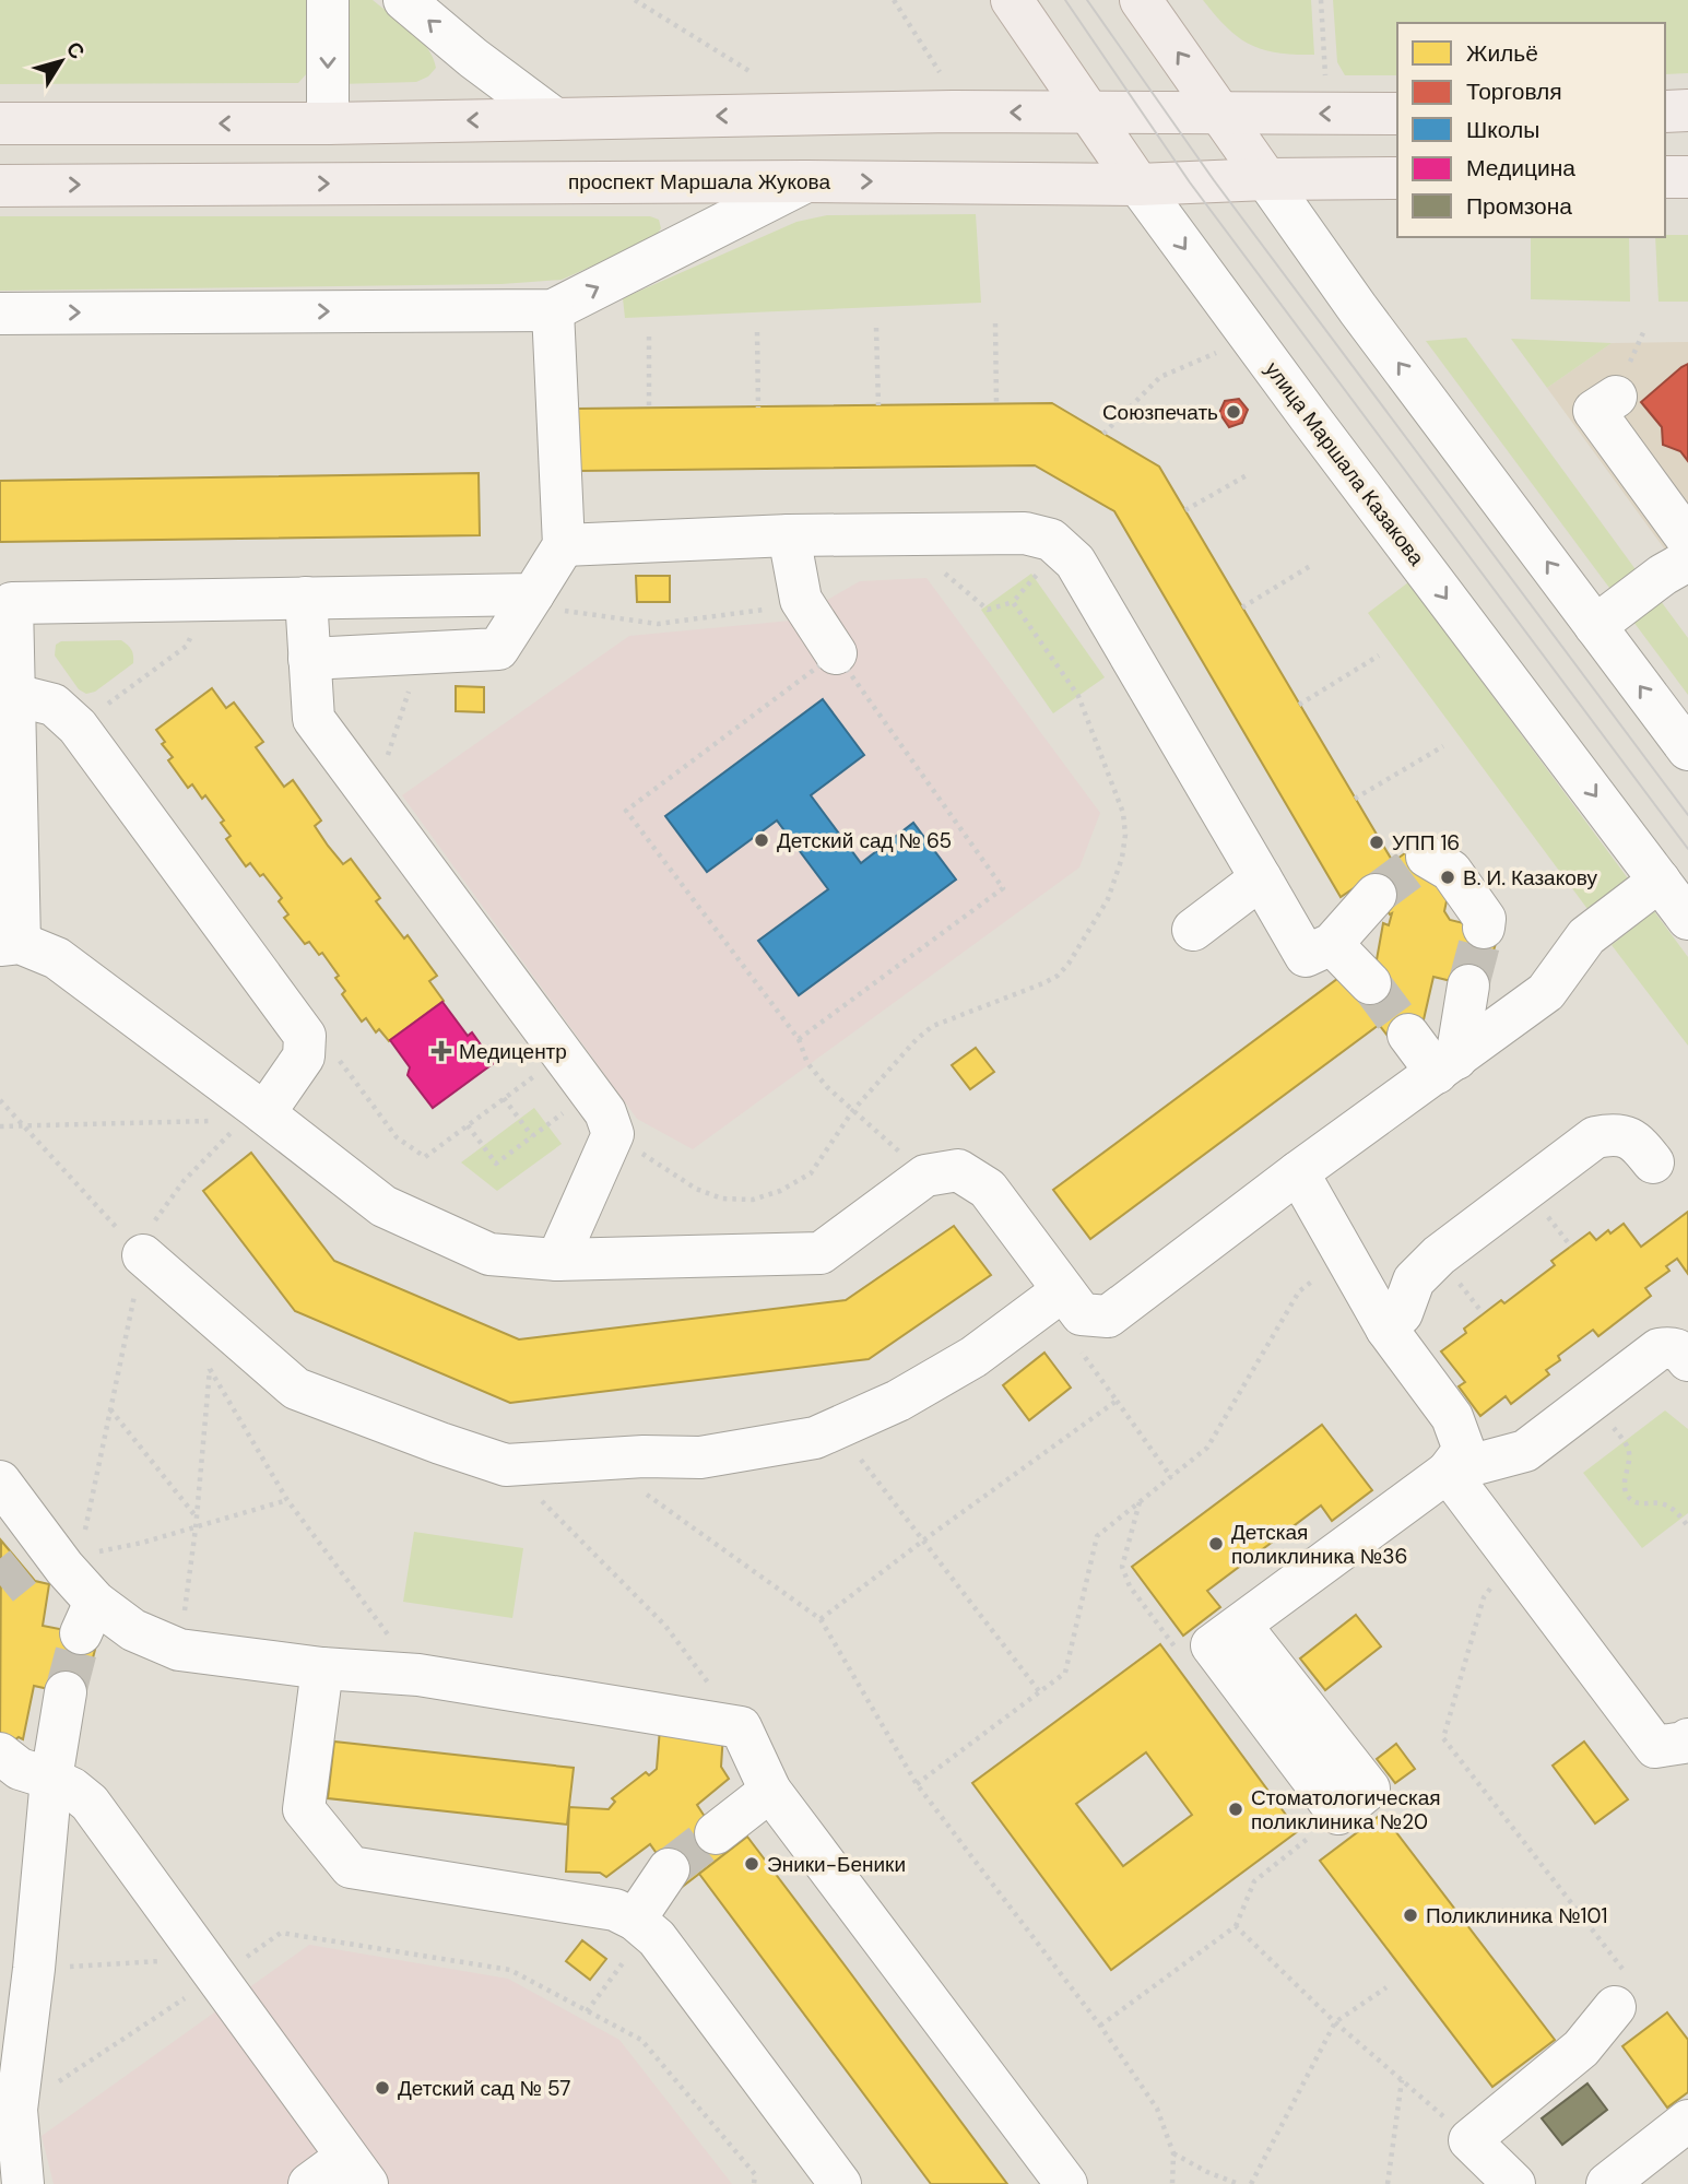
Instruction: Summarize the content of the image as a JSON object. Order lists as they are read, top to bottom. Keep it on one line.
{"streets":{"main road":["проспект Маршала Жукова","улица Маршала Казакова"]},"crossings":[["проспект Маршала Жукова","улица Маршала Казакова"]],"one_way":["улица Маршала Казакова"],"places":{"other":["Союзпечать","Детский сад № 65","УПП 16","В. И. Казакову","Детская поликлиника №36","Стоматологическая поликлиника №20","Эники-Беники","Поликлиника №101","Детский сад № 57"],"health":["Медицентр"]},"legend":["Жильё","Торговля","Школы","Медицина","Промзона"],"north":"top right"}
